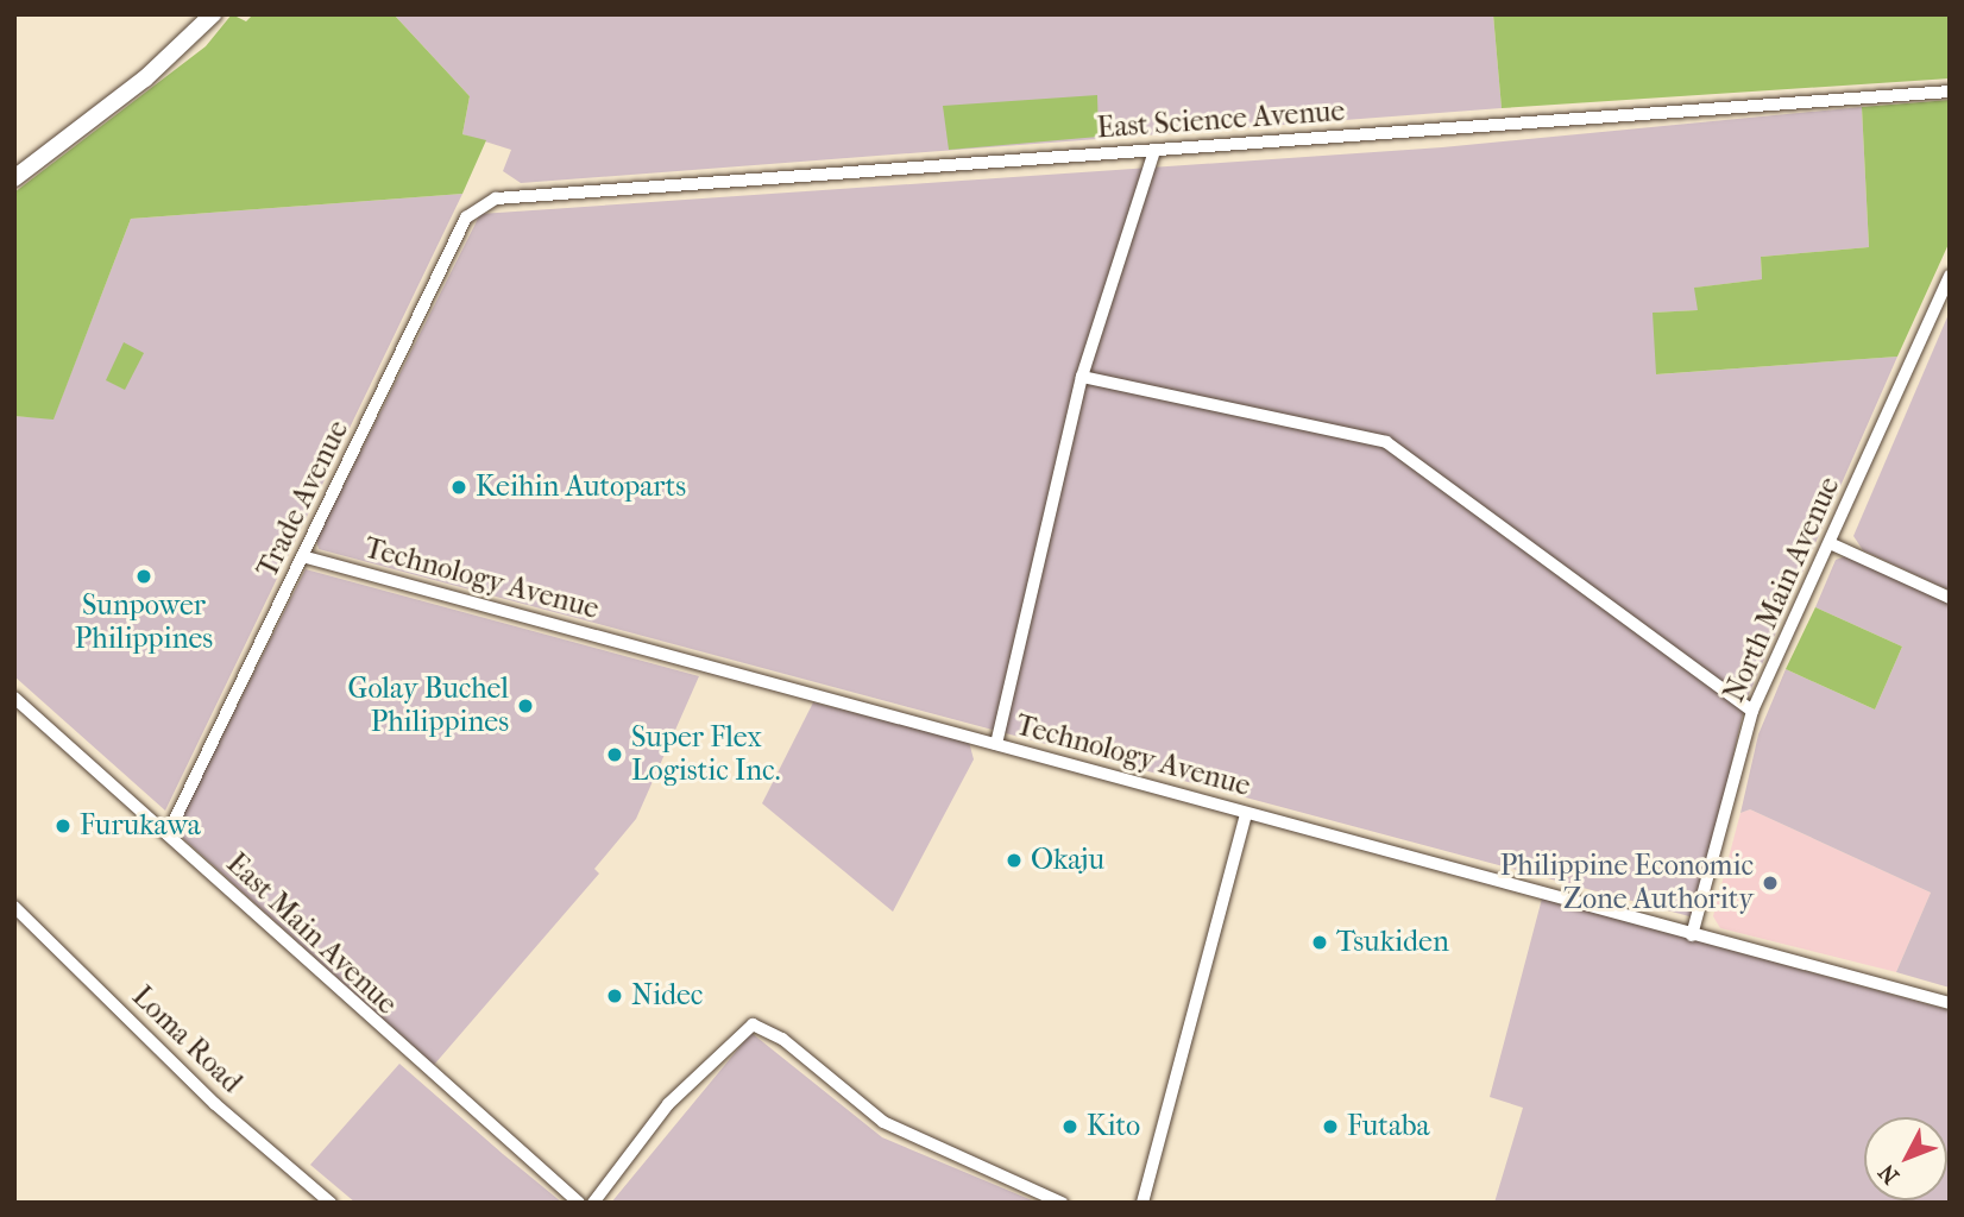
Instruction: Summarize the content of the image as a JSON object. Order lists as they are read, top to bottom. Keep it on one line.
{"streets":{"street":["East Science Avenue","Trade Avenue","Technology Avenue","North Main Avenue","East Main Avenue","Loma Road"]},"crossings":[["East Science Avenue","Trade Avenue"],["Trade Avenue","Technology Avenue"],["Trade Avenue","East Main Avenue"],["Technology Avenue","North Main Avenue"]],"places":["Keihin Autoparts","Sunpower Philippines","Golay Buchel Philippines","Super Flex Logistic Inc.","Furukawa","Okaju","Philippine Economic Zone Authority","Tsukiden","Nidec","Kito","Futaba"],"north":"bottom left"}
